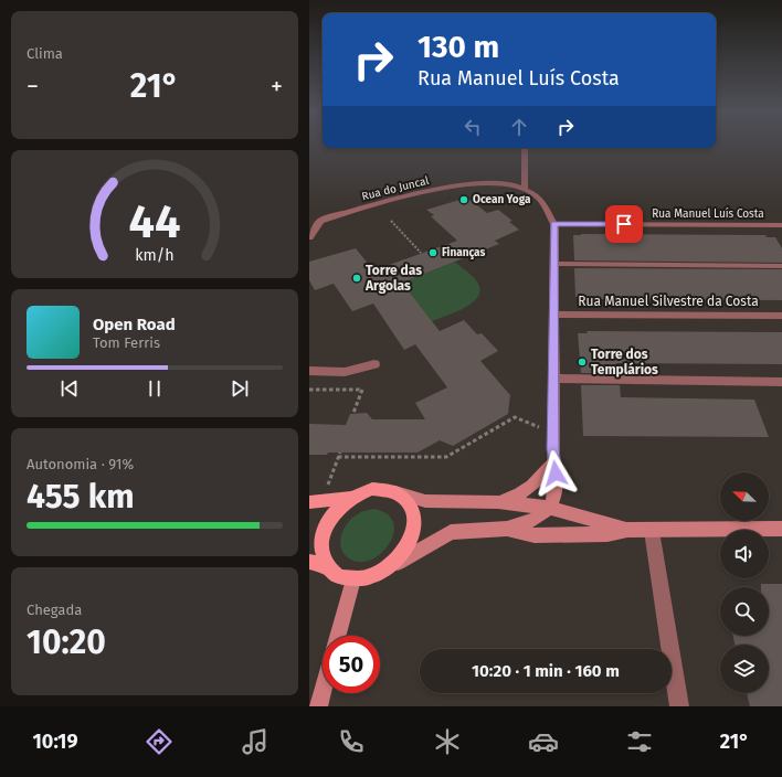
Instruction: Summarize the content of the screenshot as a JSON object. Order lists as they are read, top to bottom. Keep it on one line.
{"streets":{"street":["Rua do Juncal","Rua Manuel Luís Costa","Rua Manuel Silvestre da Costa"]},"places":["Ocean Yoga","Finanças","Torre das Argolas","Torre dos Templários"],"north":"top left","page":{"tile":["Clima",["Autonomia · 91%","455 km"],["Chegada","10:20"]],"turn":["130 m","Rua Manuel Luís Costa"],"heat":["−","21°","+"],"song":["Open Road","Tom Ferris"],"limit":"50","trip":"10:20 · 1 min · 160 m","tabs":["10:19","21°"],"gauge":["44","km/h"]}}
